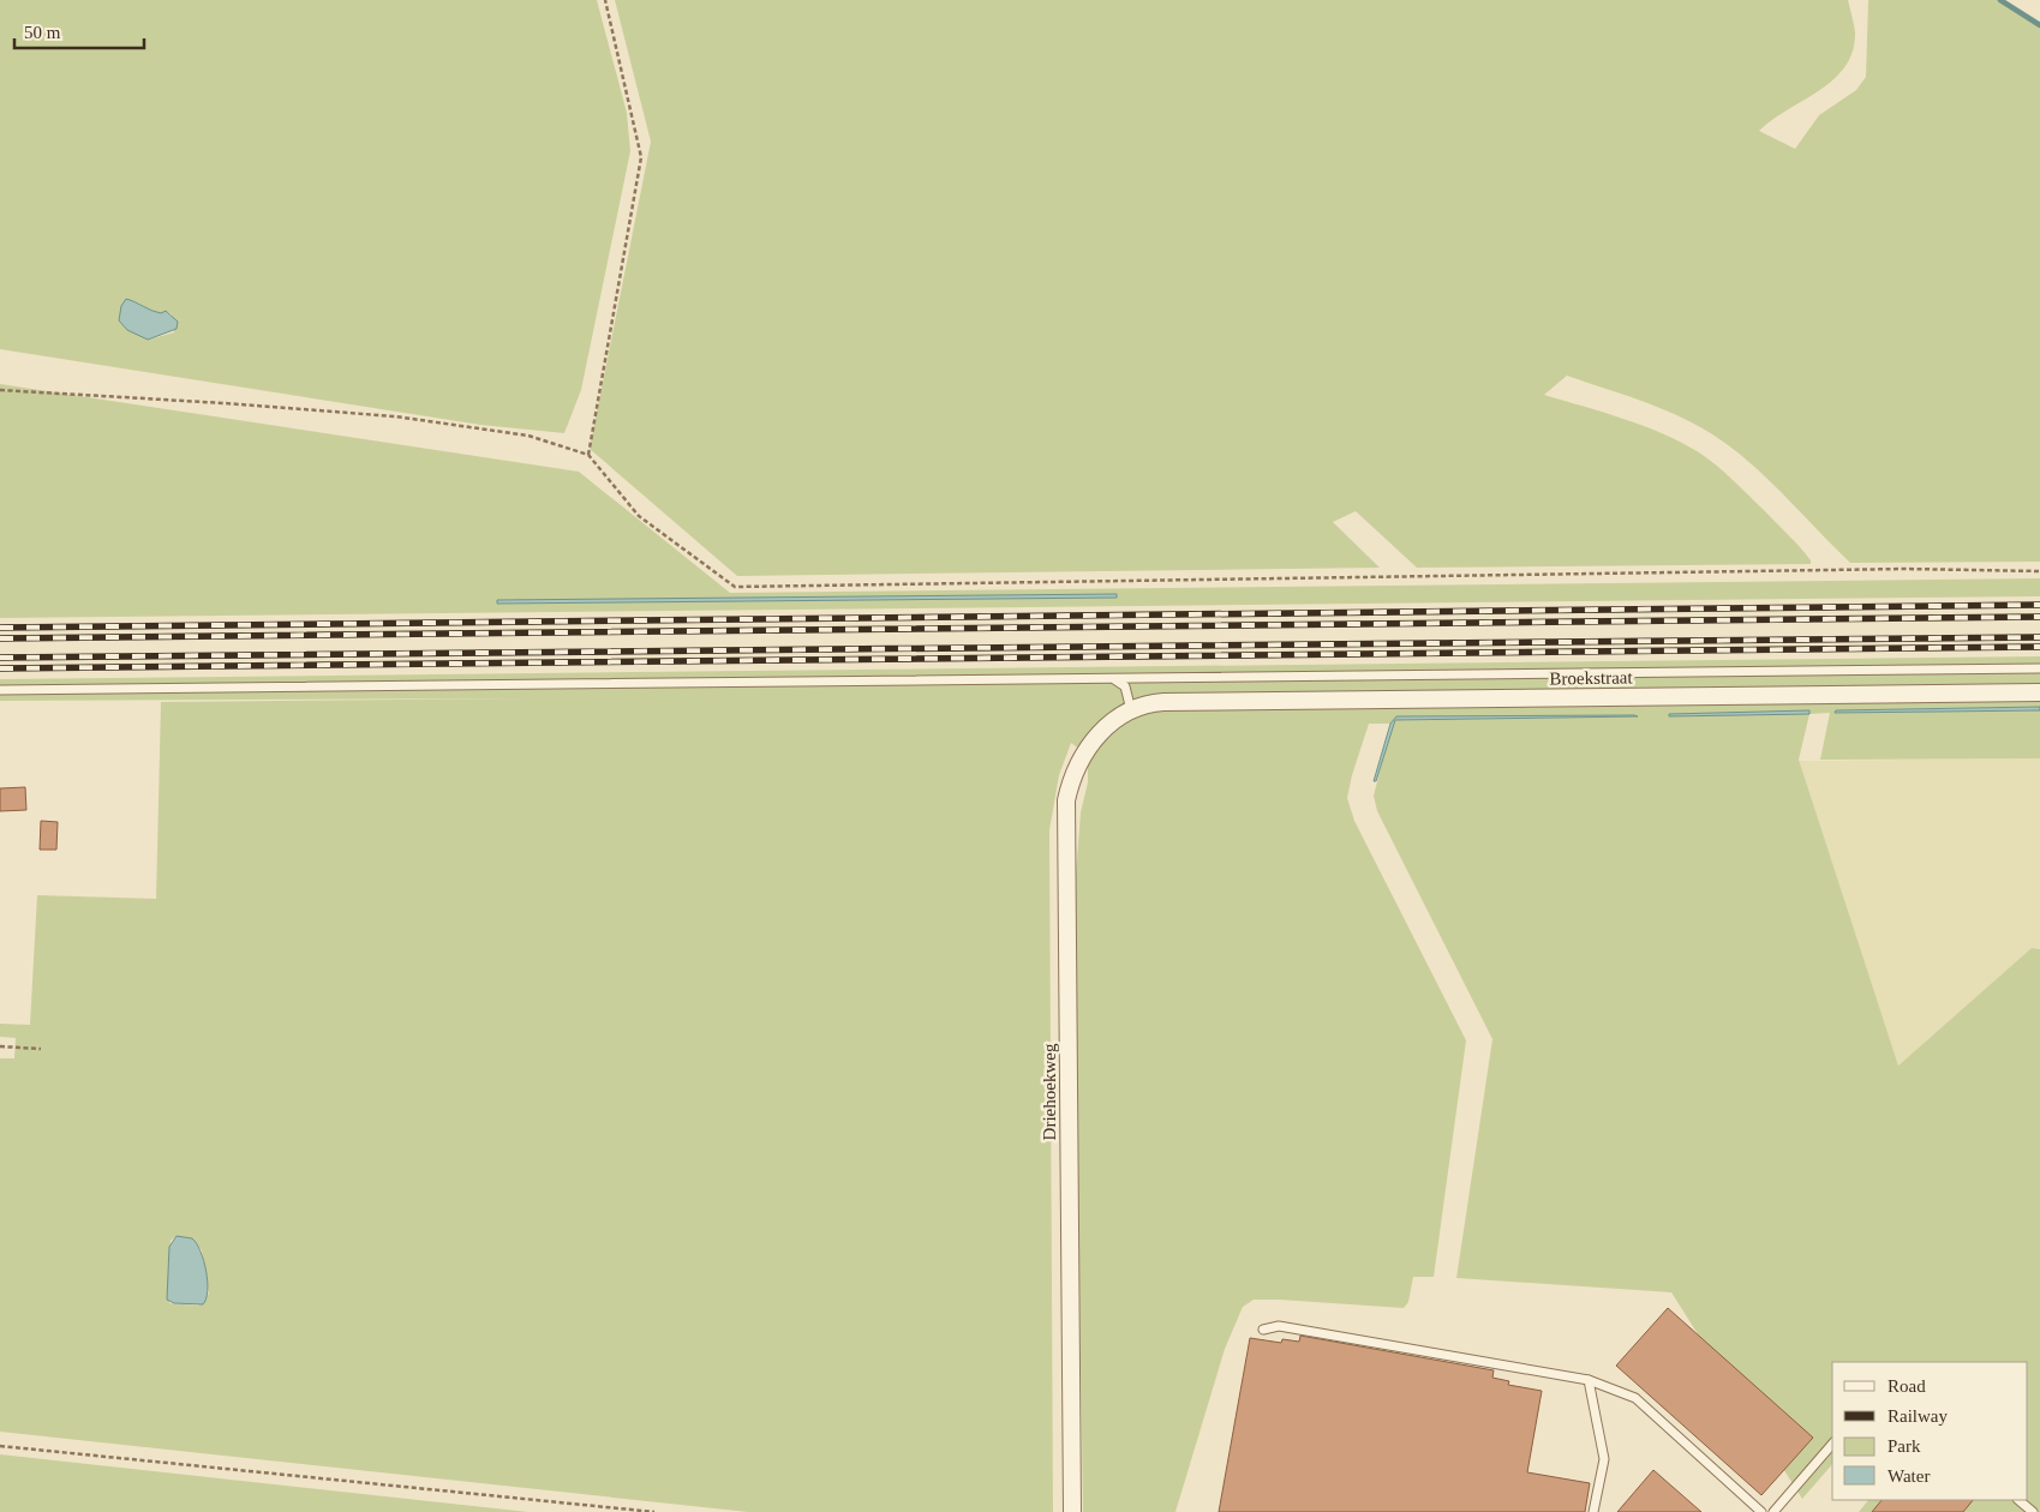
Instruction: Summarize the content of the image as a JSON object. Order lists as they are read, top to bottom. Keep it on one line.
{"streets":{"street":["Broekstraat","Driehoekweg"]},"crossings":[["Broekstraat","Driehoekweg"]],"legend":["Road","Railway","Park","Water"],"scale_bar":"50 m"}
